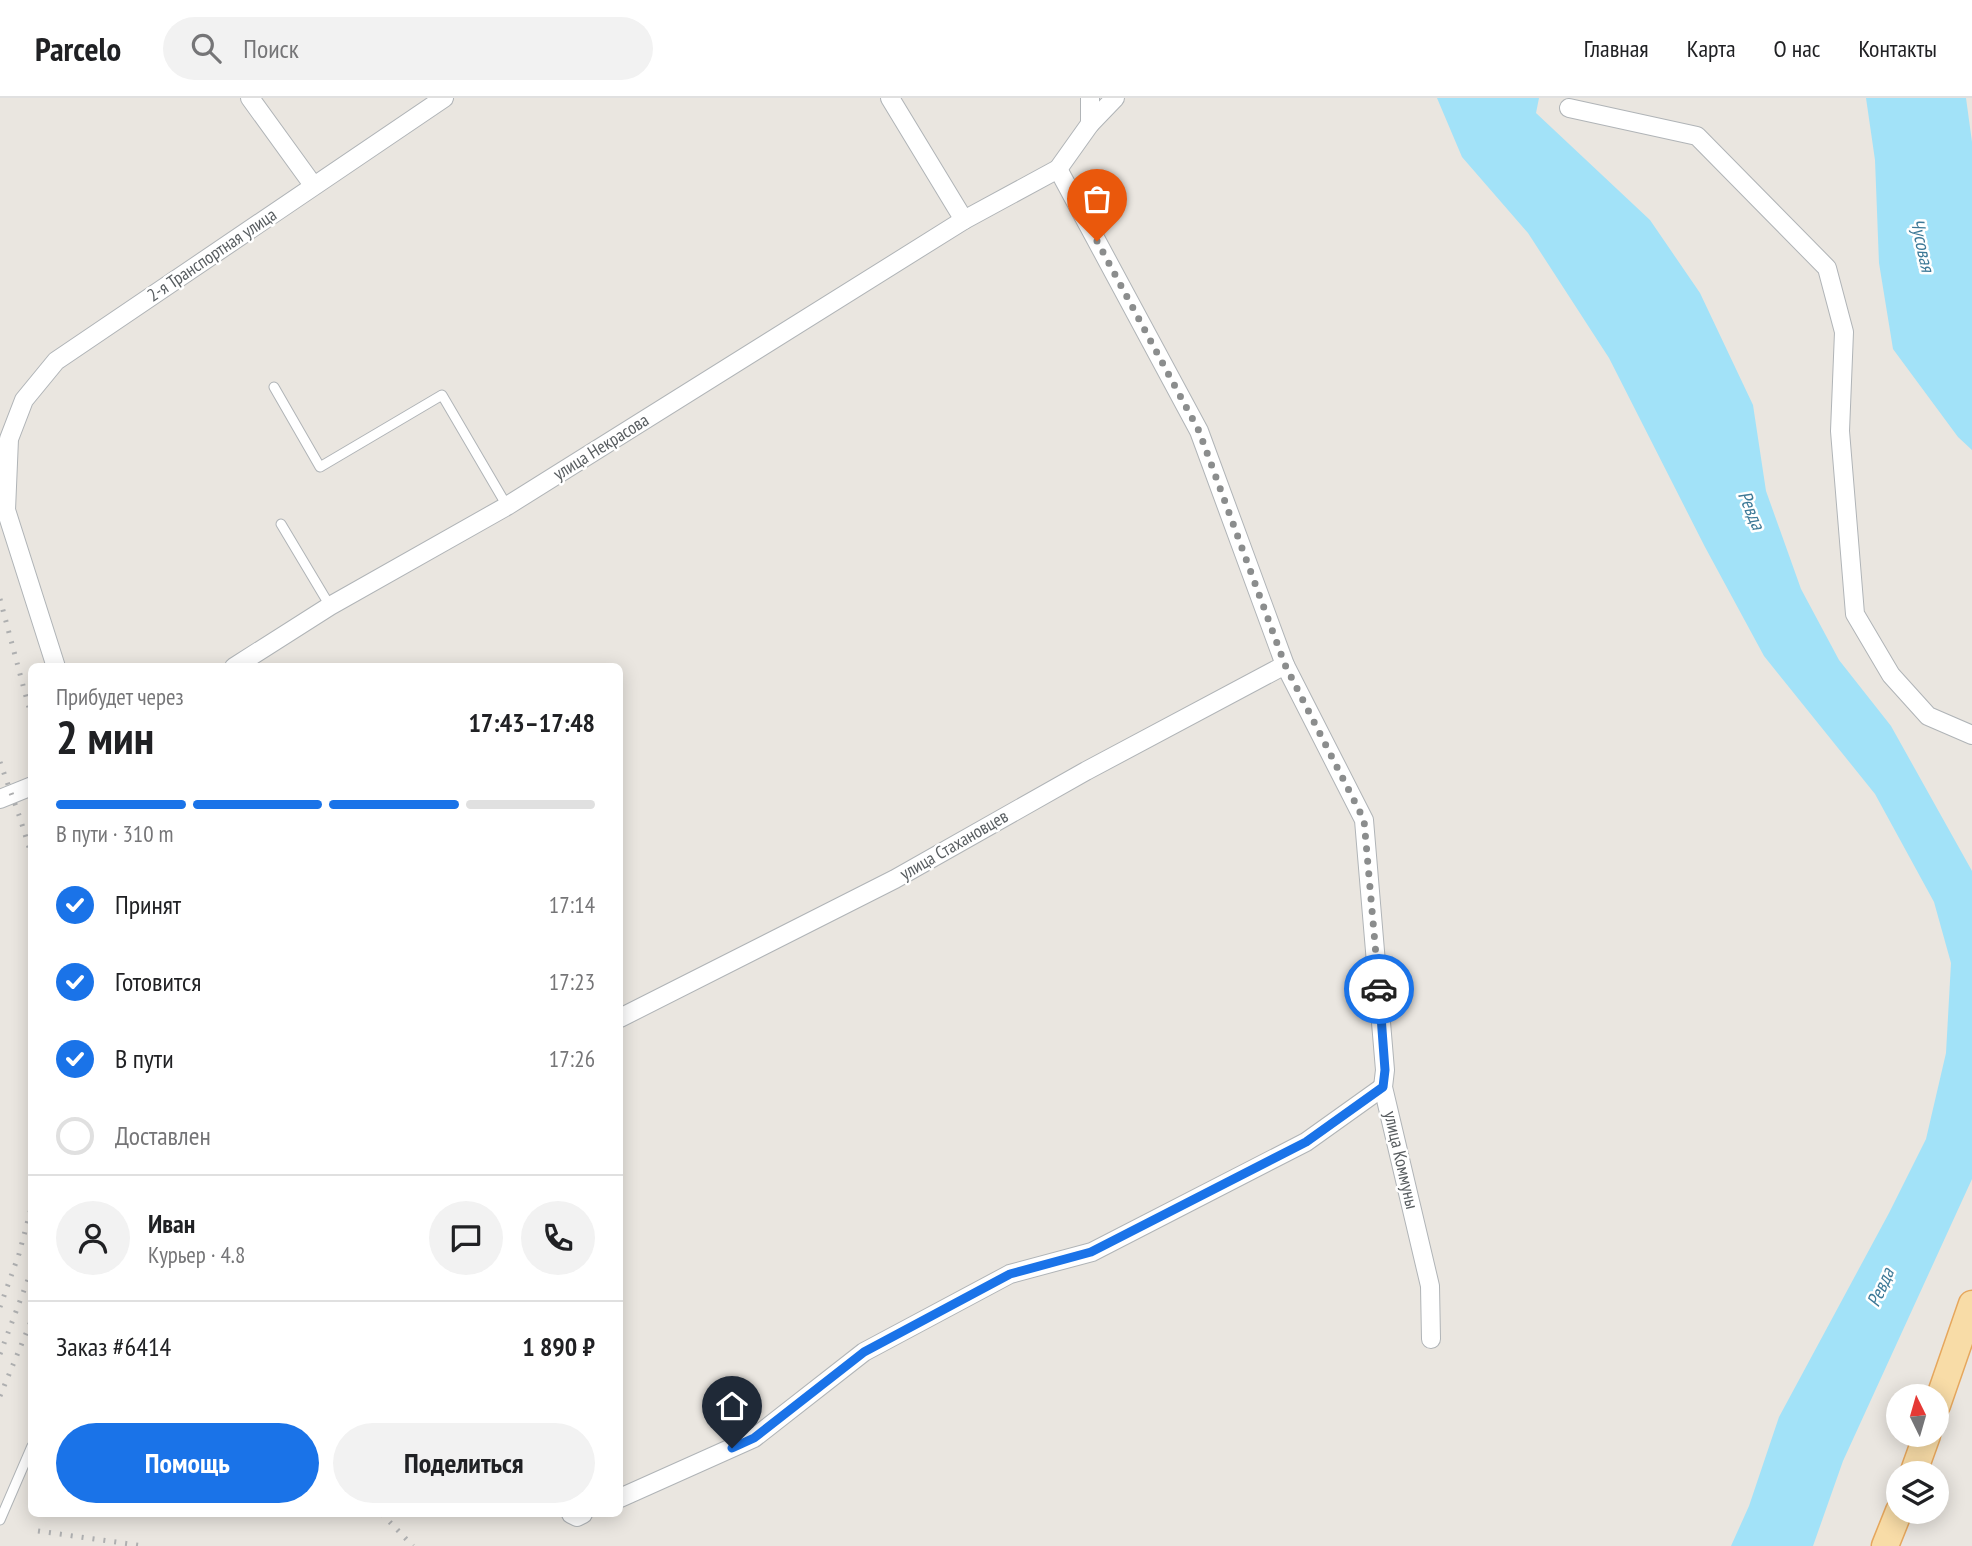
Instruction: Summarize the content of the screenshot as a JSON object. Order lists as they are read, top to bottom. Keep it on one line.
{"streets":{"street":["2-я Транспортная улица","улица Некрасова","улица Стахановцев","улица Коммуны"]},"crossings":[["улица Стахановцев","улица Коммуны"]],"water":["Чусовая","Ревда"],"north":"top","page":{"header":"Parcelo","search":"Поиск","nav":["Главная","Карта","О нас","Контакты"],"heading":["2 мин","Прибудет через","17:43–17:48"],"panel":["Иван","Курьер · 4.8","Заказ #6414","1 890 ₽"],"bar":"В пути · 310 m","list":[["Принят","17:14"],["Готовится","17:23"],["В пути","17:26"],"Доставлен"],"buttons":["Помощь","Поделиться"]}}
